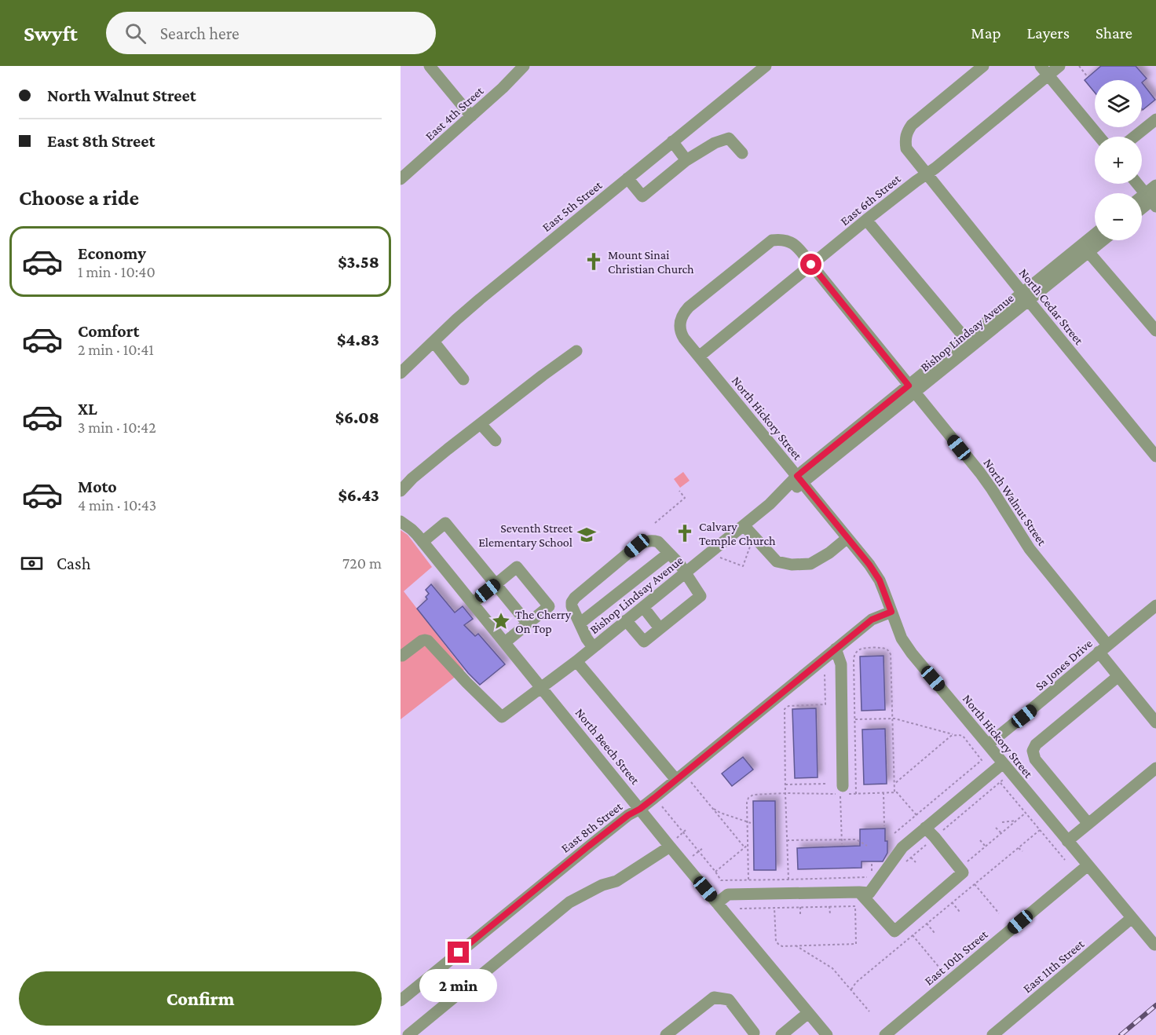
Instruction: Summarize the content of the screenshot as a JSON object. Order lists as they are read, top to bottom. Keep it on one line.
{"streets":{"street":["East 4th Street","East 6th Street","East 5th Street","North Cedar Street","Bishop Lindsay Avenue","North Hickory Street","North Walnut Street","Sa Jones Drive","North Beech Street","East 8th Street","East 10th Street","East 11th Street"]},"crossings":[["East 6th Street","North Cedar Street"],["East 6th Street","North Hickory Street"],["East 6th Street","North Walnut Street"],["North Cedar Street","Bishop Lindsay Avenue"],["Bishop Lindsay Avenue","North Hickory Street"],["Bishop Lindsay Avenue","North Walnut Street"],["Bishop Lindsay Avenue","North Beech Street"],["North Hickory Street","North Walnut Street"],["North Hickory Street","Sa Jones Drive"],["North Hickory Street","East 8th Street"],["North Hickory Street","East 10th Street"],["North Hickory Street","East 11th Street"],["North Walnut Street","Sa Jones Drive"],["North Beech Street","East 8th Street"]],"places":{"church":["Mount Sinai Christian Church","Calvary Temple Church"],"school or university":["Seventh Street Elementary School"],"place":["The Cherry On Top"]},"page":{"header":"Swyft","search":"Search here","nav":["Map","Layers","Share"],"banner":["North Walnut Street","East 8th Street"],"map_buttons":["+","−"],"heading":"Choose a ride","list":[{"name":"Economy","note":"1 min · 10:40","value":"$3.58"},{"name":"Comfort","note":"2 min · 10:41","value":"$4.83"},{"name":"XL","note":"3 min · 10:42","value":"$6.08"},{"name":"Moto","note":"4 min · 10:43","value":"$6.43"}],"pay":["Cash","720 m"],"buttons":"Confirm","bubble":"2 min"}}
